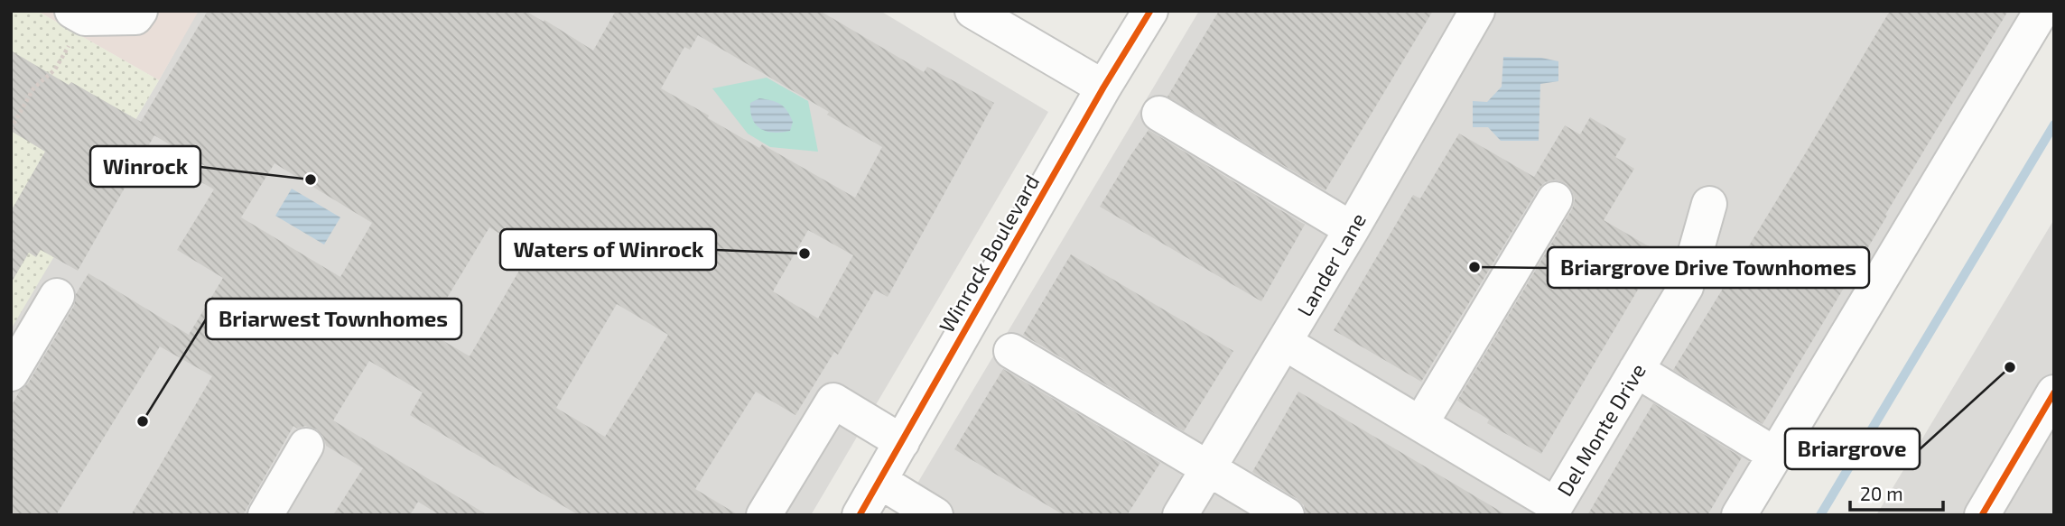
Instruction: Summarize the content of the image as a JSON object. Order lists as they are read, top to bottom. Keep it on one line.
{"streets":{"street":["Winrock Boulevard","Lander Lane","Del Monte Drive"]},"crossings":[["Lander Lane","Del Monte Drive"]],"places":["Winrock","Waters of Winrock","Briargrove Drive Townhomes","Briargrove","Briarwest Townhomes"],"scale_bar":"20 m"}
